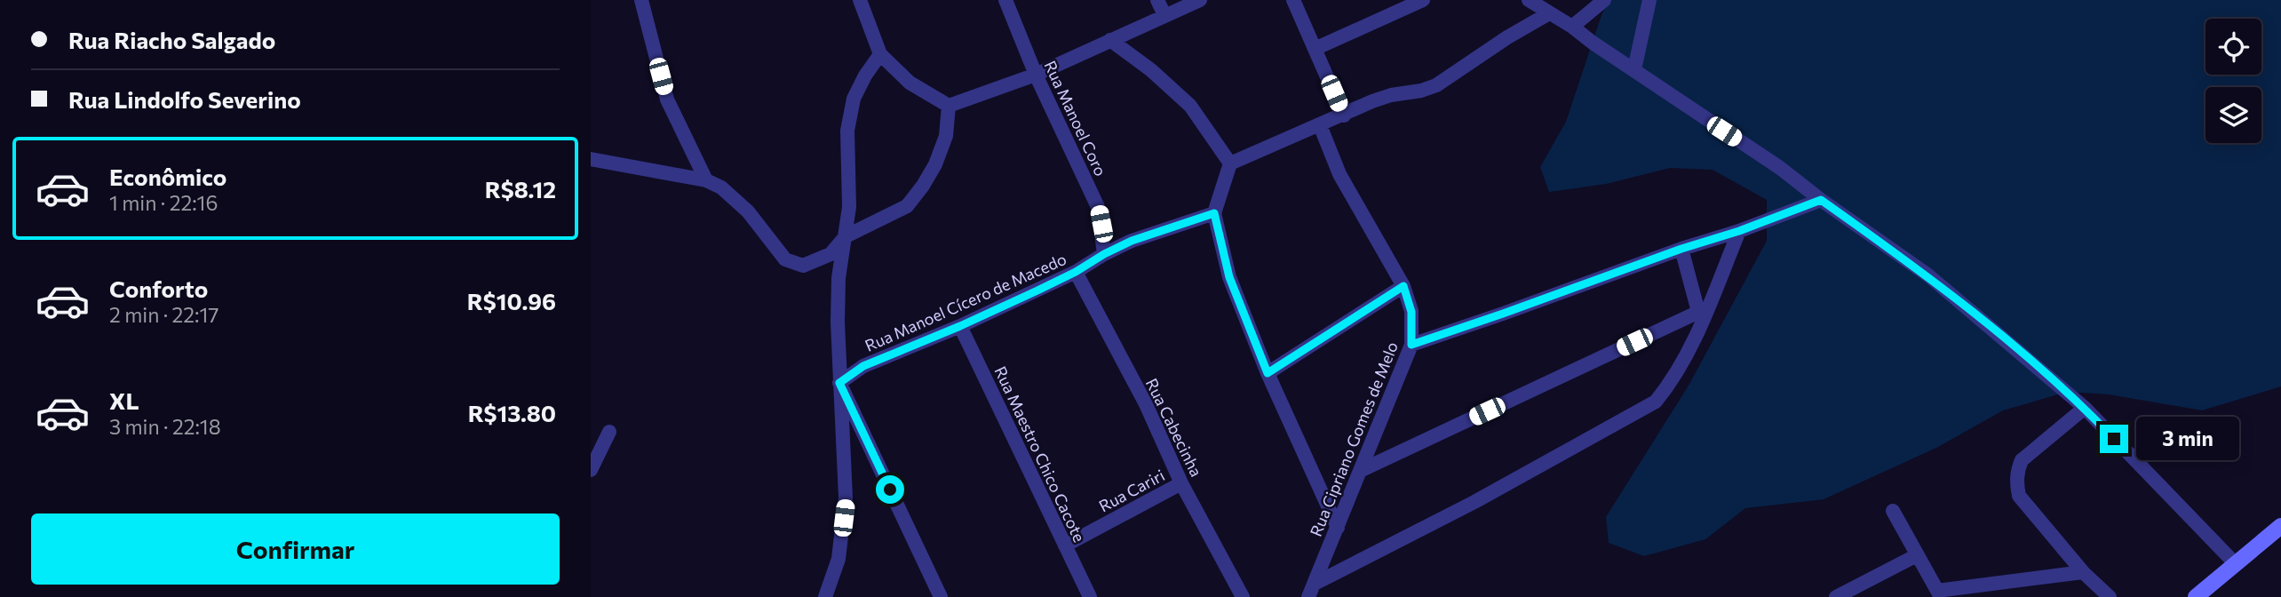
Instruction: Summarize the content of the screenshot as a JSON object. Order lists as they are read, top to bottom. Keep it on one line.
{"streets":{"street":["Rua Manoel Coro","Rua Manoel Cícero de Macedo","Rua Cabecinha","Rua Cipriano Gomes de Melo","Rua Maestro Chico Cacote","Rua Cariri"]},"crossings":[["Rua Manoel Coro","Rua Manoel Cícero de Macedo"],["Rua Manoel Cícero de Macedo","Rua Cabecinha"],["Rua Manoel Cícero de Macedo","Rua Maestro Chico Cacote"],["Rua Cabecinha","Rua Cariri"],["Rua Maestro Chico Cacote","Rua Cariri"]],"page":{"banner":["Rua Riacho Salgado","Rua Lindolfo Severino"],"list":[{"name":"Econômico","note":"1 min · 22:16","value":"R$8.12"},{"name":"Conforto","note":"2 min · 22:17","value":"R$10.96"},{"name":"XL","note":"3 min · 22:18","value":"R$13.80"}],"bubble":"3 min","buttons":"Confirmar"}}
